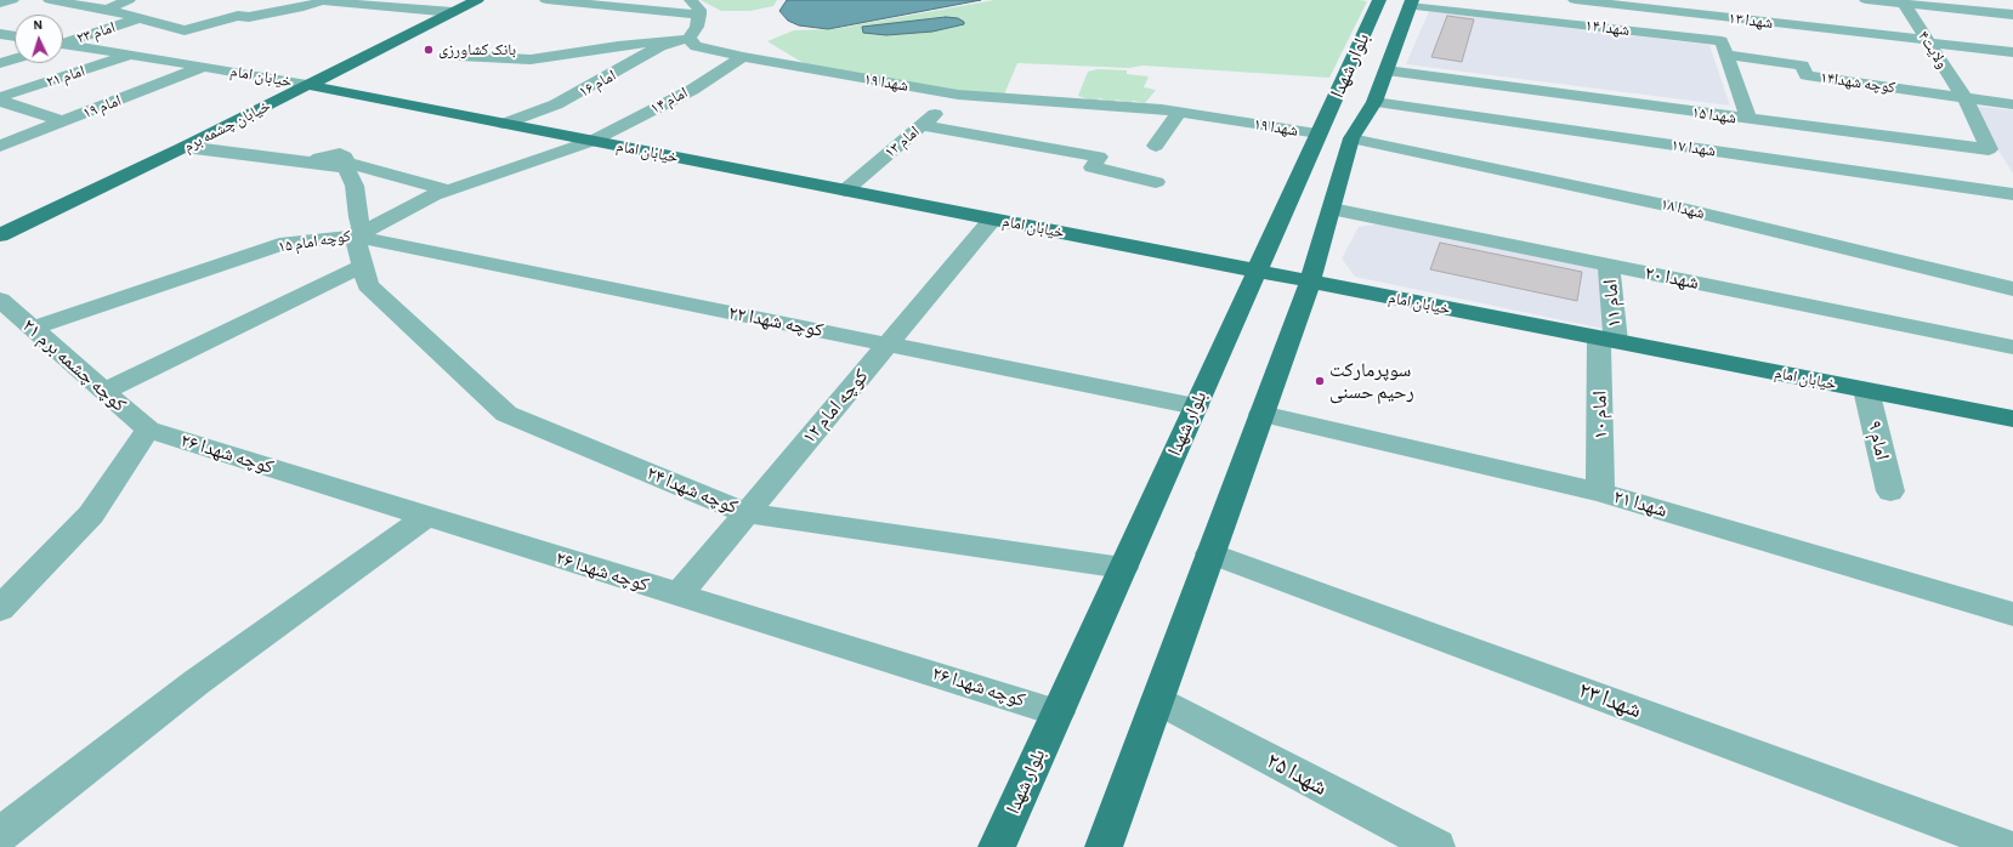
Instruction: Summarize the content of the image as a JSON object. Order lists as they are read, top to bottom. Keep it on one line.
{"streets":{"main road":["بلوار شهدا","خیابان امام","خیابان چشمه برم"],"street":["شهدا ۱۳","شهدا ۱۴","امام ۲۳","ولایت۴","امام ۲۱","شهدا ۱۹","کوچه شهدا۱۴","امام ۱۶","امام ۱۴","امام ۱۹","شهدا ۱۵","امام ۱۳","شهدا ۱۷","شهدا ۱۸","کوچه امام ۱۵","شهدا ۲۰","امام ۱۱","کوچه شهدا ۲۲","کوچه چشمه برم ۲۱","کوچه امام ۱۲","امام ۱۰","امام ۹","کوچه شهدا ۲۶","کوچه شهدا ۲۴","شهدا ۲۱","شهدا ۲۳","شهدا ۲۵"]},"crossings":[["شهدا ۱۳","ولایت۴"],["شهدا ۱۴","بلوار شهدا"],["شهدا ۱۴","کوچه شهدا۱۴"],["شهدا ۱۴","شهدا ۱۵"],["ولایت۴","کوچه شهدا۱۴"],["ولایت۴","شهدا ۱۵"],["بلوار شهدا","خیابان امام"],["بلوار شهدا","شهدا ۱۹"],["بلوار شهدا","شهدا ۱۵"],["بلوار شهدا","شهدا ۱۷"],["بلوار شهدا","شهدا ۱۸"],["بلوار شهدا","شهدا ۲۰"],["بلوار شهدا","کوچه شهدا ۲۲"],["بلوار شهدا","کوچه شهدا ۲۶"],["بلوار شهدا","کوچه شهدا ۲۴"],["بلوار شهدا","شهدا ۲۱"],["بلوار شهدا","شهدا ۲۳"],["بلوار شهدا","شهدا ۲۵"],["امام ۲۱","خیابان امام"],["خیابان امام","امام ۱۶"],["خیابان امام","امام ۱۴"],["خیابان امام","امام ۱۹"],["خیابان امام","خیابان چشمه برم"],["خیابان امام","امام ۱۳"],["خیابان امام","کوچه امام ۱۵"],["خیابان امام","امام ۱۱"],["خیابان امام","کوچه امام ۱۲"],["خیابان امام","امام ۱۰"],["خیابان امام","امام ۹"],["شهدا ۱۹","امام ۱۶"],["شهدا ۱۹","امام ۱۴"],["شهدا ۱۹","امام ۱۳"],["کوچه شهدا۱۴","شهدا ۱۵"],["امام ۱۴","کوچه امام ۱۵"],["کوچه امام ۱۵","کوچه شهدا ۲۲"],["کوچه امام ۱۵","کوچه چشمه برم ۲۱"],["کوچه امام ۱۵","کوچه شهدا ۲۴"],["شهدا ۲۰","امام ۱۱"],["امام ۱۱","امام ۱۰"],["کوچه شهدا ۲۲","کوچه امام ۱۲"],["کوچه شهدا ۲۲","کوچه شهدا ۲۴"],["کوچه چشمه برم ۲۱","کوچه شهدا ۲۶"],["کوچه امام ۱۲","کوچه شهدا ۲۶"],["کوچه امام ۱۲","کوچه شهدا ۲۴"],["امام ۱۰","شهدا ۲۱"]],"places":["بانک کشاورزی","سوپرمارکت رحیم حسنی"],"north":"top"}
